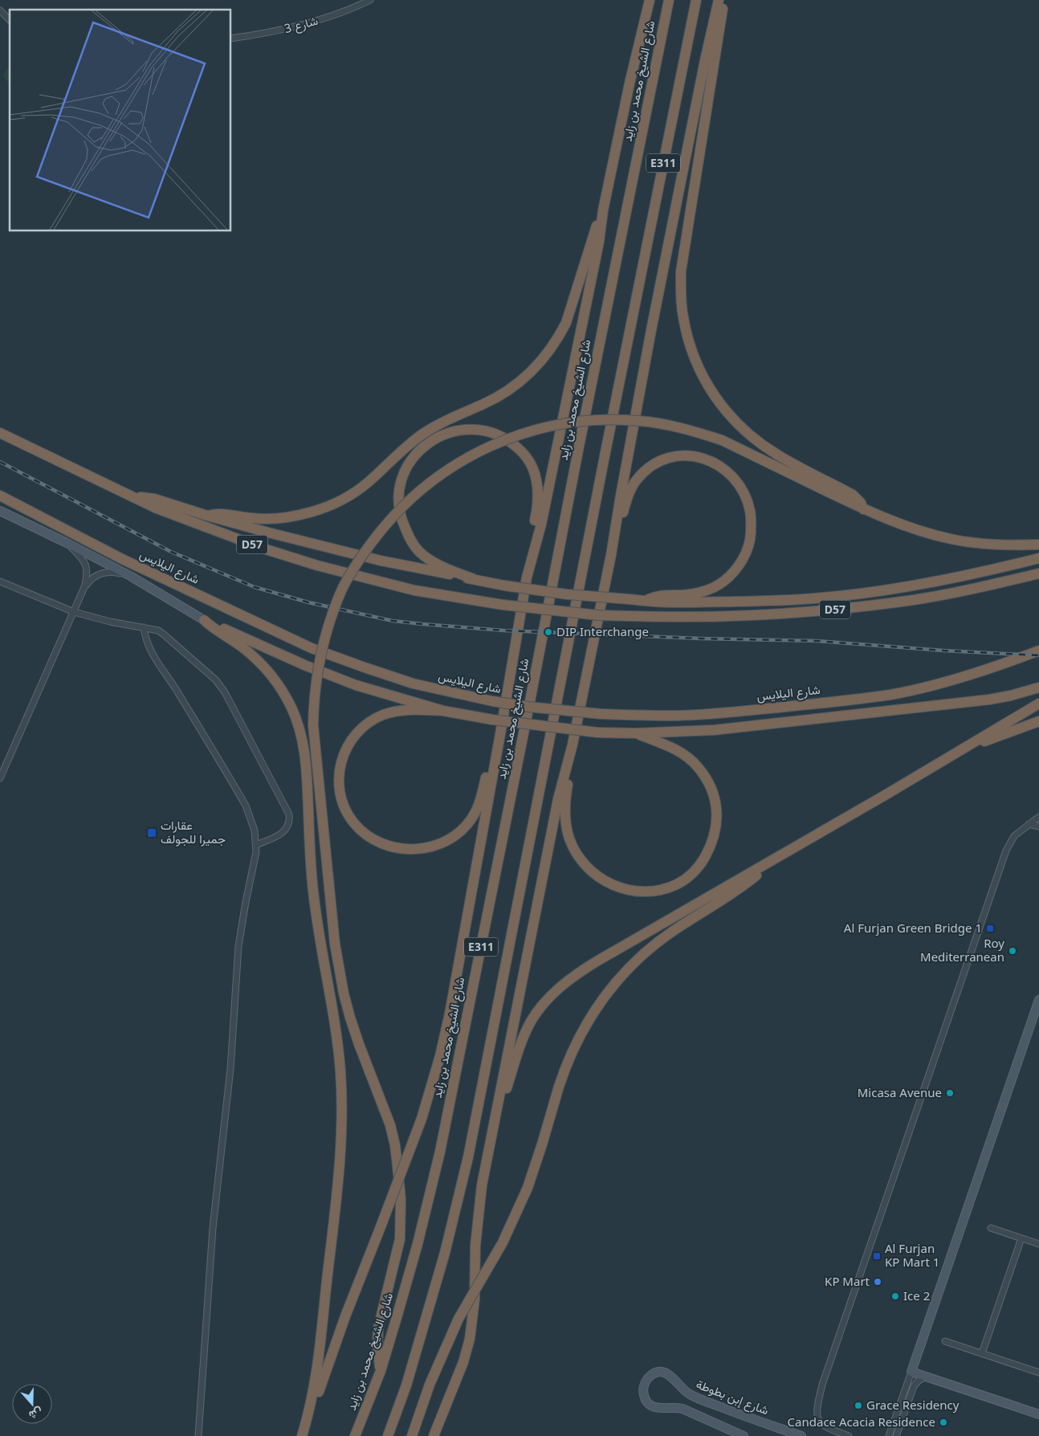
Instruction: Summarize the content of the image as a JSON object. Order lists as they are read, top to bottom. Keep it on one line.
{"streets":{"highway":["شارع الشيخ محمد بن زايد","E311","D57","شارع اليلايس"],"street":["شارع 3","شارع إبن بطوطة"]},"places":{"other":["DIP Interchange","Roy Mediterranean","Micasa Avenue","KP Mart","Ice 2","Grace Residency","Candace Acacia Residence"],"transit":["عقارات جميرا للجولف","Al Furjan Green Bridge 1","Al Furjan KP Mart 1"]},"north":"bottom"}
